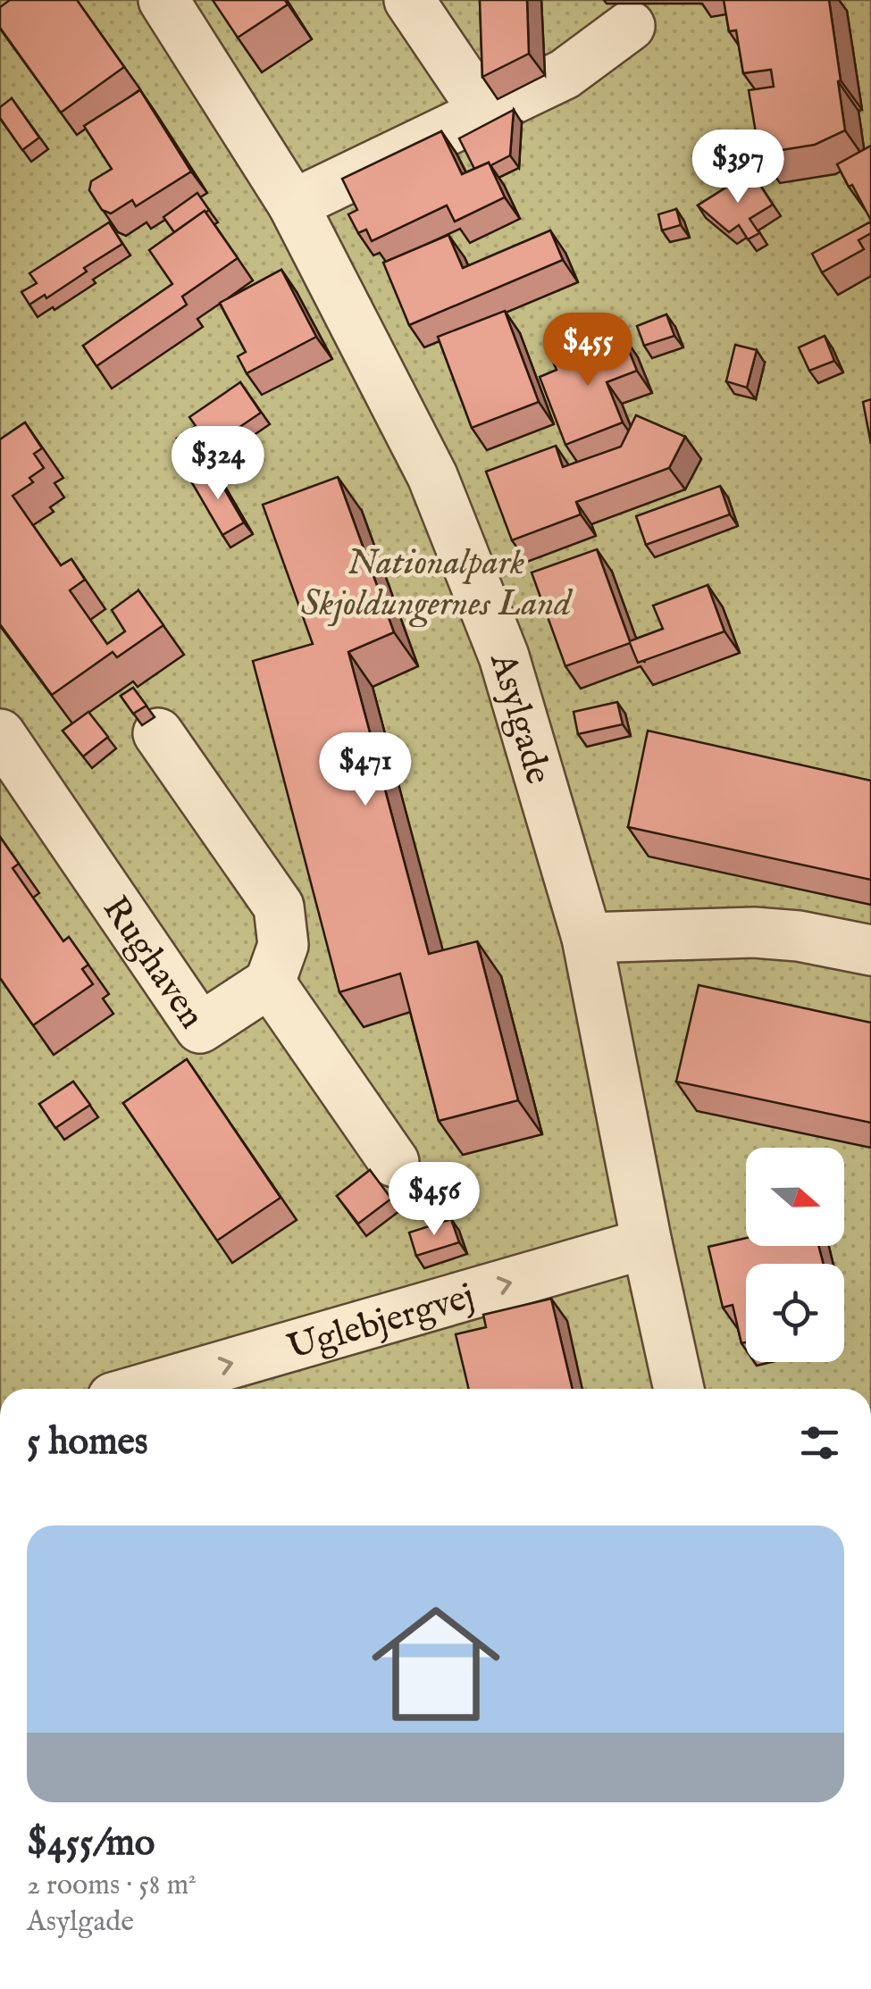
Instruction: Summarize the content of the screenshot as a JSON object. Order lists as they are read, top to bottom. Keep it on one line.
{"streets":{"street":["Asylgade","Rughaven","Uglebjergvej"]},"crossings":[["Asylgade","Uglebjergvej"]],"one_way":["Uglebjergvej"],"parks":["Nationalpark Skjoldungernes Land"],"north":"right","page":{"price":["$397","$455","$324","$471","$456"],"heading":"5 homes","list":[{"name":"$455/mo","note":"2 rooms · 58 m² · Asylgade"}]}}
